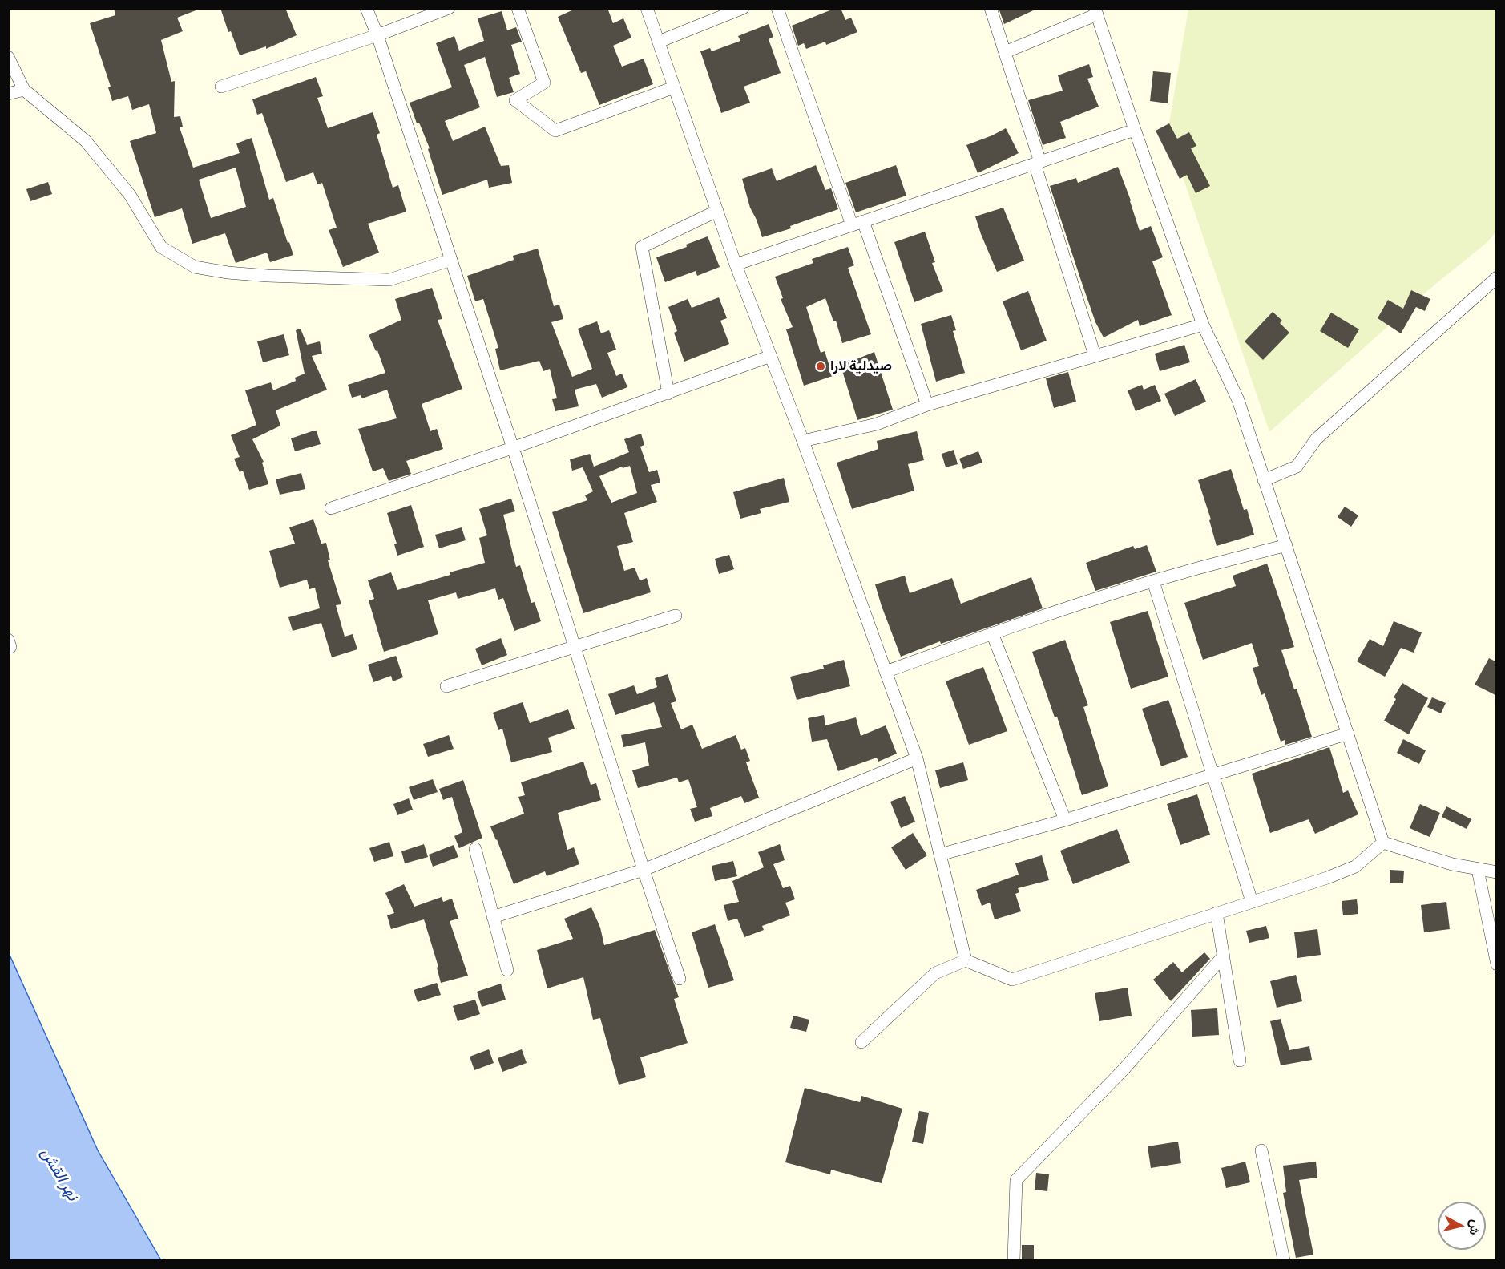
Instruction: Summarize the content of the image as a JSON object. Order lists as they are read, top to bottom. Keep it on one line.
{"water":["نهر القش"],"places":["صيدلية لارا"],"north":"right"}
